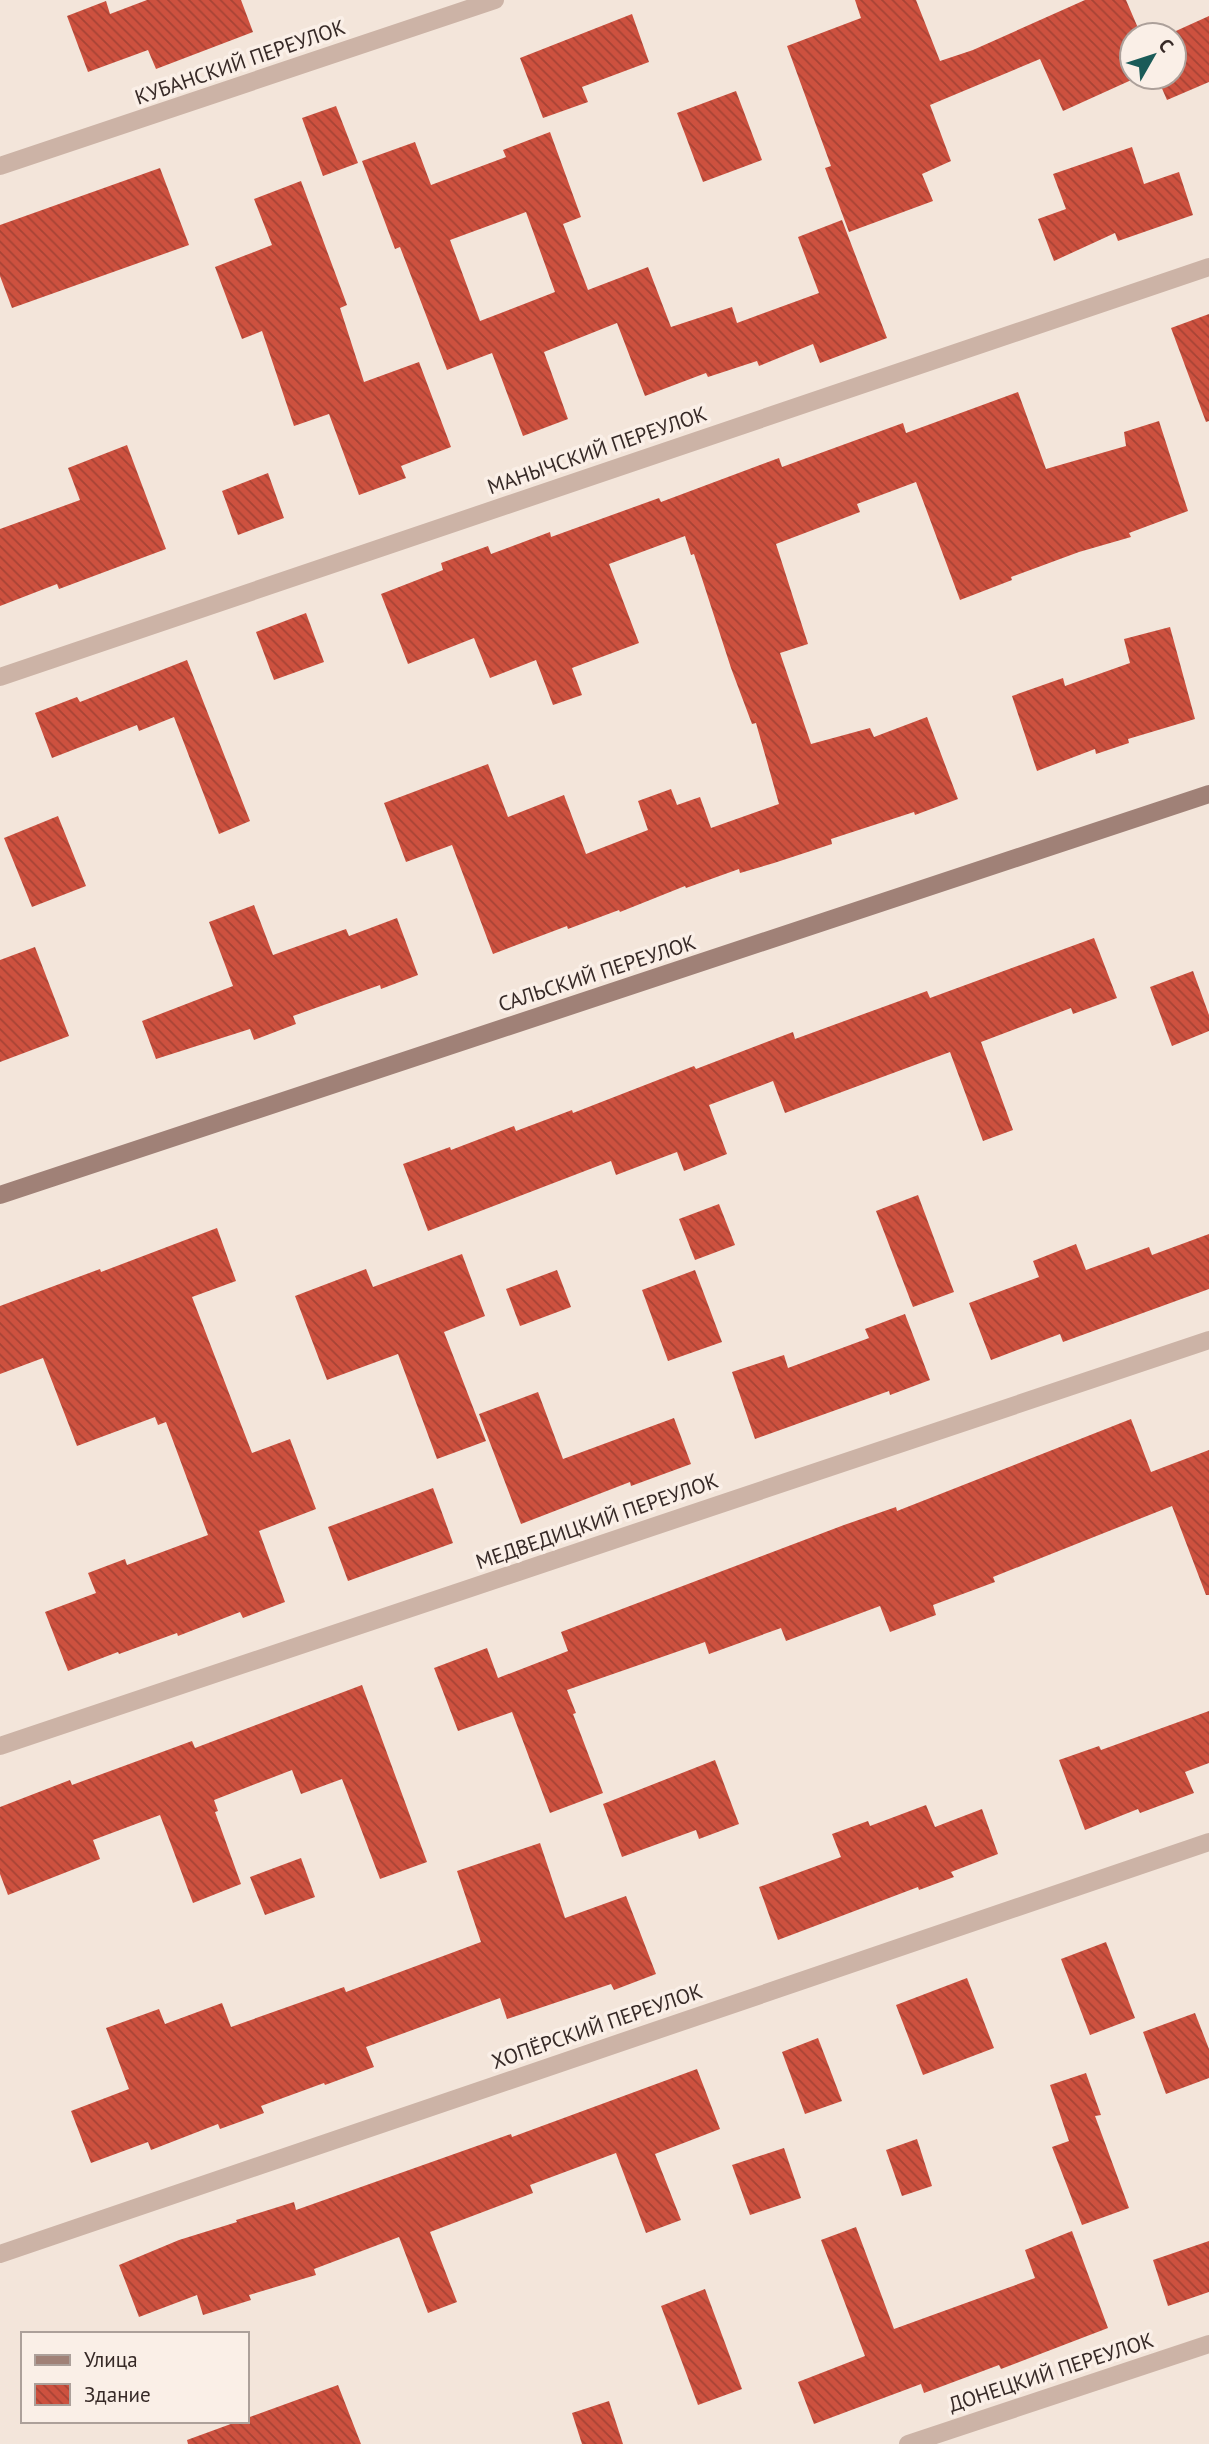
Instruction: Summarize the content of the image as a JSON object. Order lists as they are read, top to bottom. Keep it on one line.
{"streets":{"main road":["САЛЬСКИЙ ПЕРЕУЛОК"],"street":["КУБАНСКИЙ ПЕРЕУЛОК","МАНЫЧСКИЙ ПЕРЕУЛОК","МЕДВЕДИЦКИЙ ПЕРЕУЛОК","ХОПЁРСКИЙ ПЕРЕУЛОК","ДОНЕЦКИЙ ПЕРЕУЛОК"]},"legend":["Улица","Здание"],"north":"top right"}
